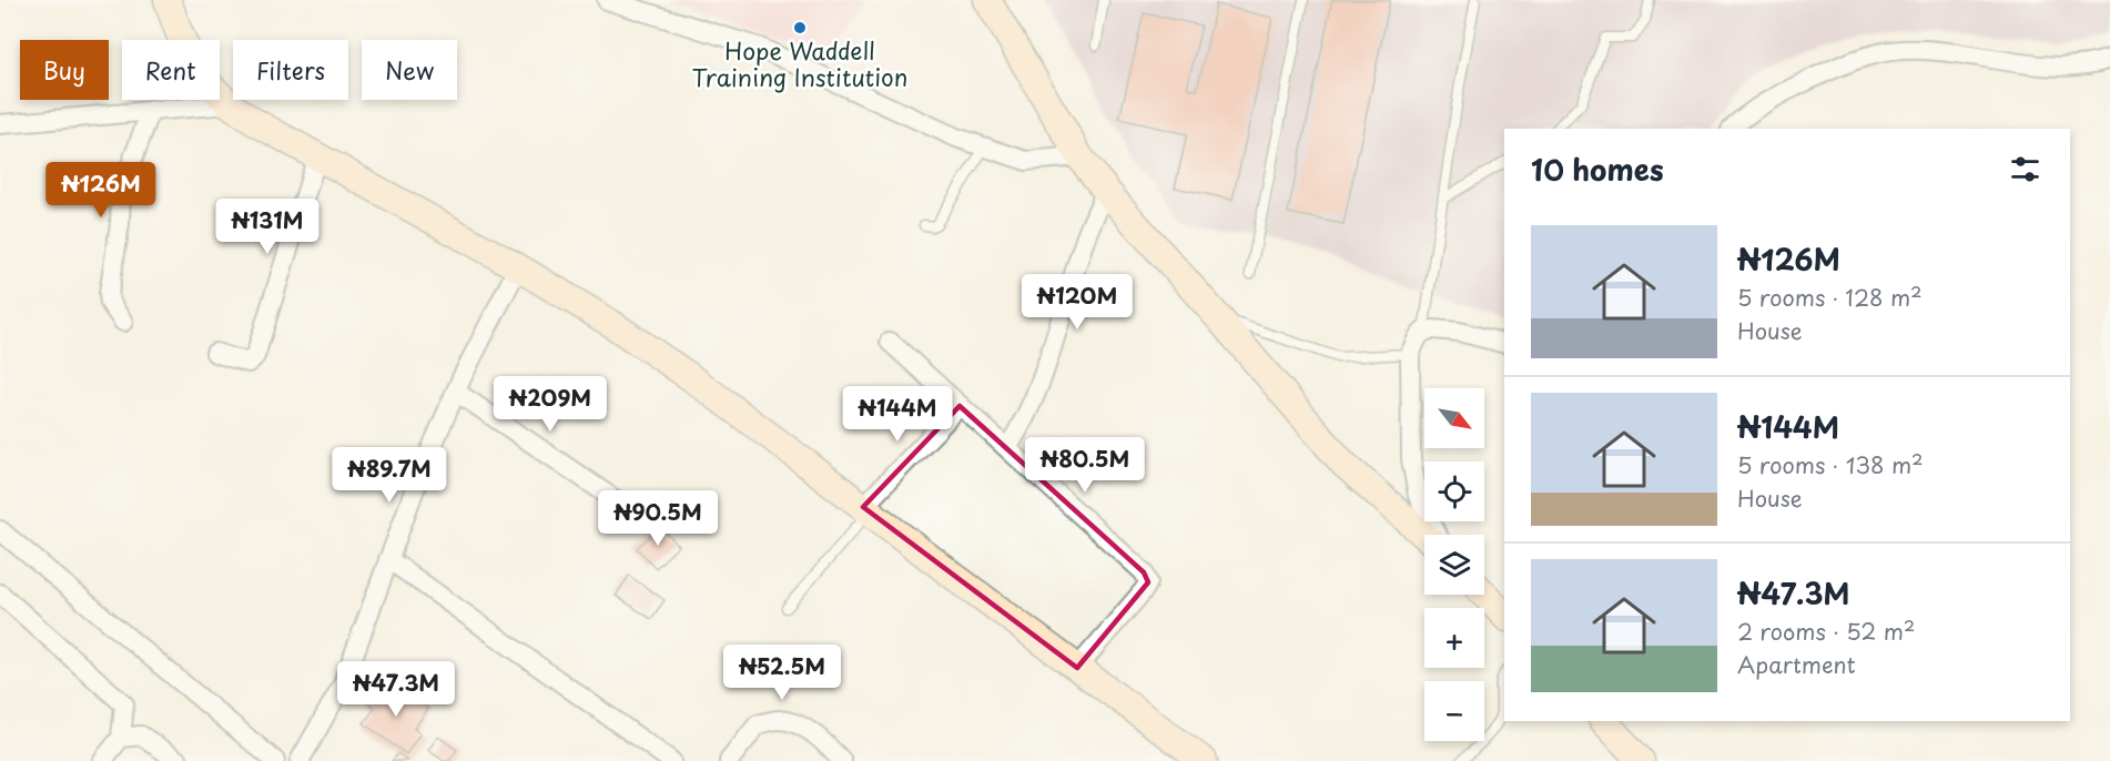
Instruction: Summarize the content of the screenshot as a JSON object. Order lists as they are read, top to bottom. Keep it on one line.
{"places":["Hope Waddell Training Institution"],"north":"bottom right","page":{"chip":["Buy","Rent","Filters","New"],"heading":"10 homes","price":["₦126M","₦131M","₦120M","₦209M","₦144M","₦80.5M","₦89.7M","₦90.5M","₦52.5M","₦47.3M"],"list":[{"name":"₦126M","note":"5 rooms · 128 m² · House"},{"name":"₦144M","note":"5 rooms · 138 m² · House"},{"name":"₦47.3M","note":"2 rooms · 52 m² · Apartment"}],"map_buttons":["+","−"]}}
